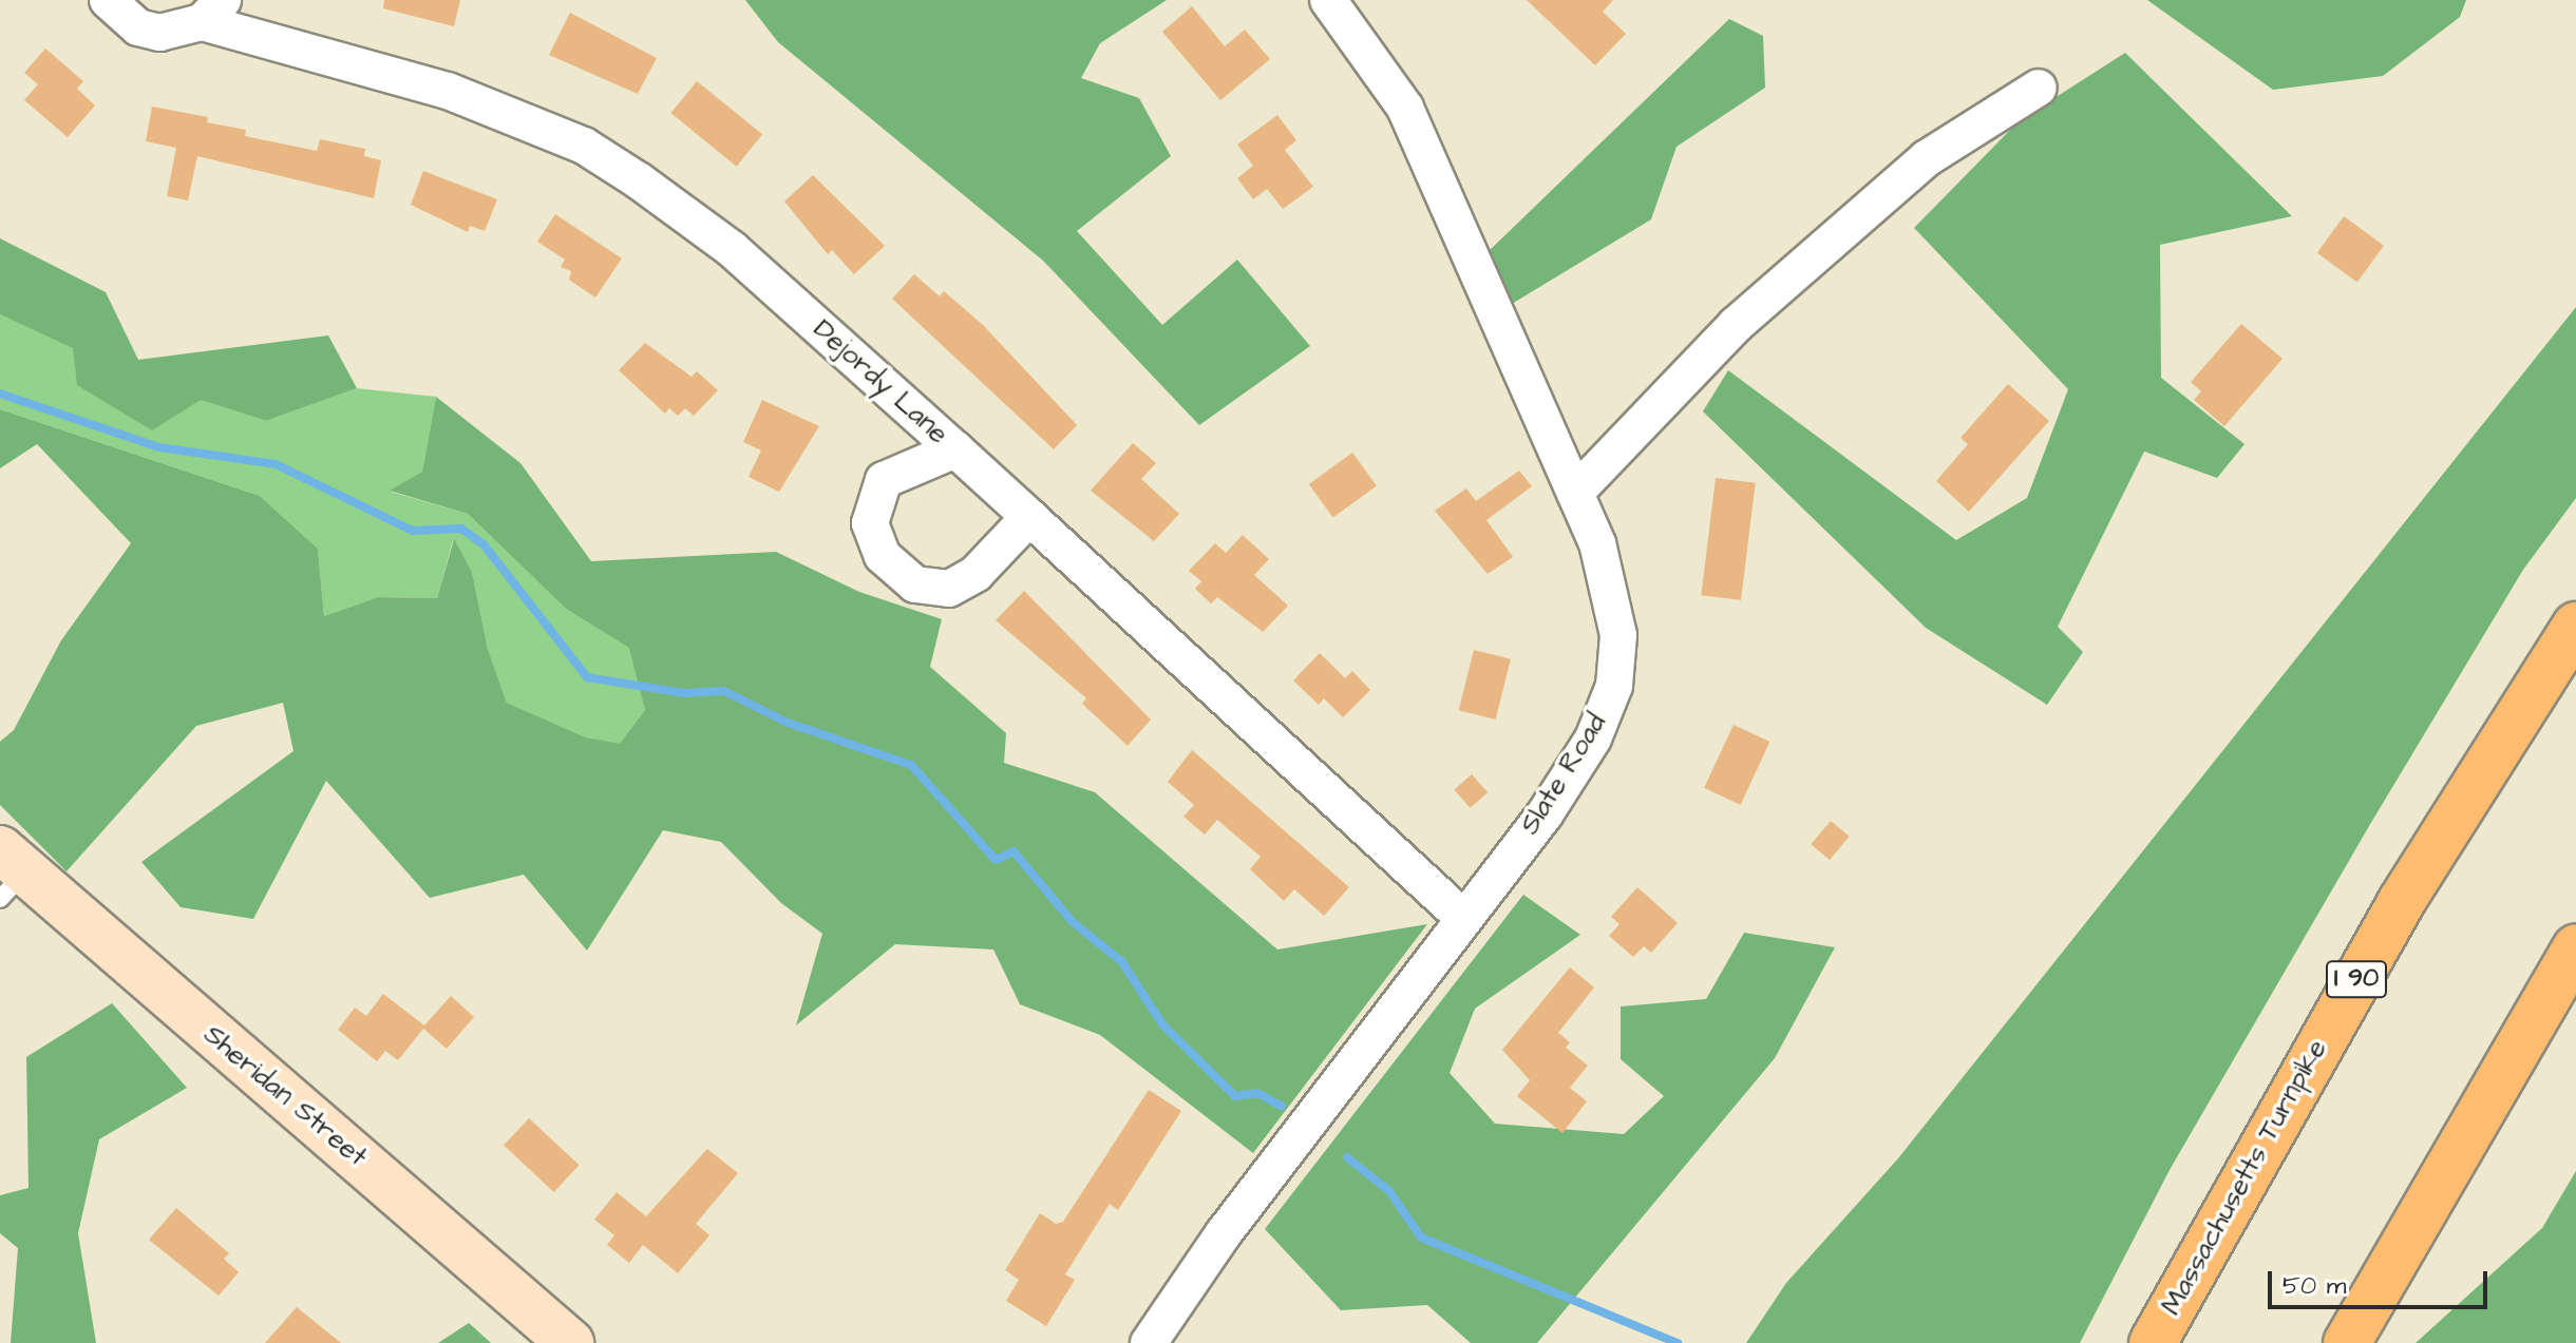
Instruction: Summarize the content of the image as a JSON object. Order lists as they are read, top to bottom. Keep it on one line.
{"streets":{"highway":["I 90","Massachusetts Turnpike"],"street":["Dejordy Lane","Slate Road","Sheridan Street"]},"scale_bar":"50 m"}
